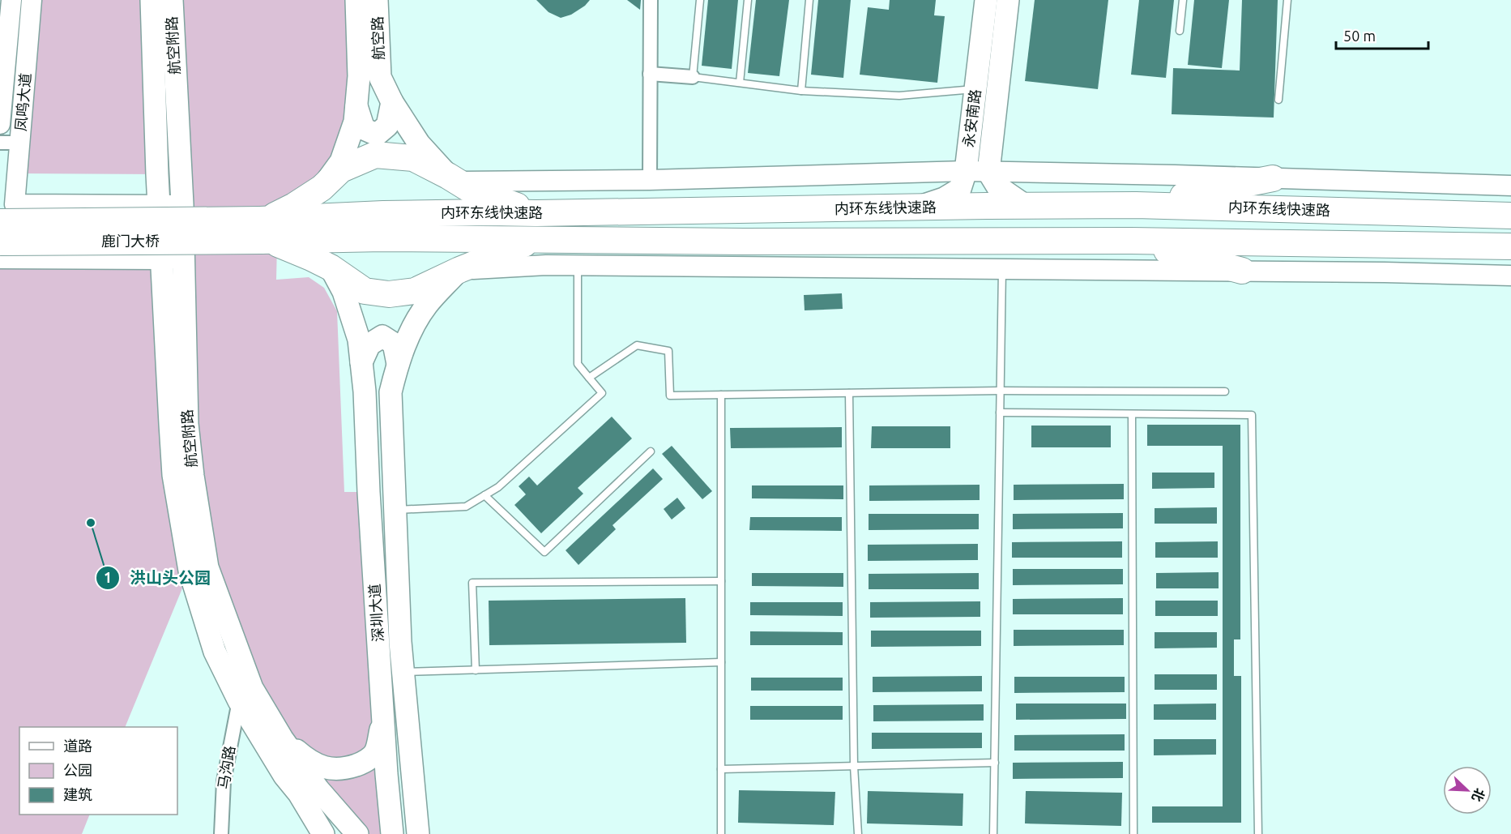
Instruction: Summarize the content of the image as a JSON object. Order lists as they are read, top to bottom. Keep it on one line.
{"streets":{"highway":["内环东线快速路","鹿门大桥"],"main road":["航空路","航空附路","永安南路","深圳大道"],"street":["凤鸣大道","马沟路"]},"crossings":[["航空附路","马沟路"],["凤鸣大道","鹿门大桥"],["永安南路","内环东线快速路"],["内环东线快速路","鹿门大桥"]],"places":["洪山头公园"],"legend":["道路","公园","建筑"],"scale_bar":"50 m","north":"bottom right"}
